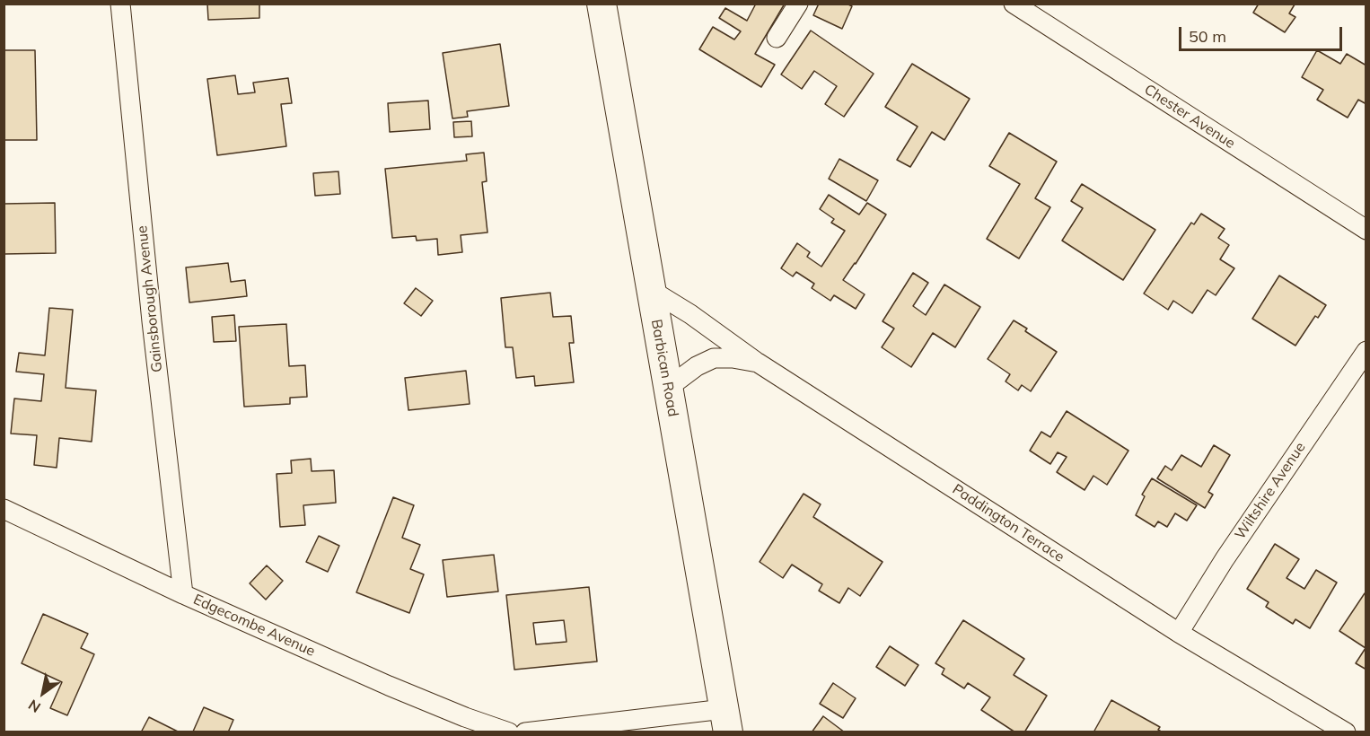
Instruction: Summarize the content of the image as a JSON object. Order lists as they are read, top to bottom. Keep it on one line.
{"streets":{"main road":["Barbican Road"],"street":["Chester Avenue","Gainsborough Avenue","Wiltshire Avenue","Paddington Terrace","Edgecombe Avenue"]},"crossings":[["Gainsborough Avenue","Edgecombe Avenue"],["Barbican Road","Paddington Terrace"],["Wiltshire Avenue","Paddington Terrace"]],"scale_bar":"50 m","north":"bottom left"}
